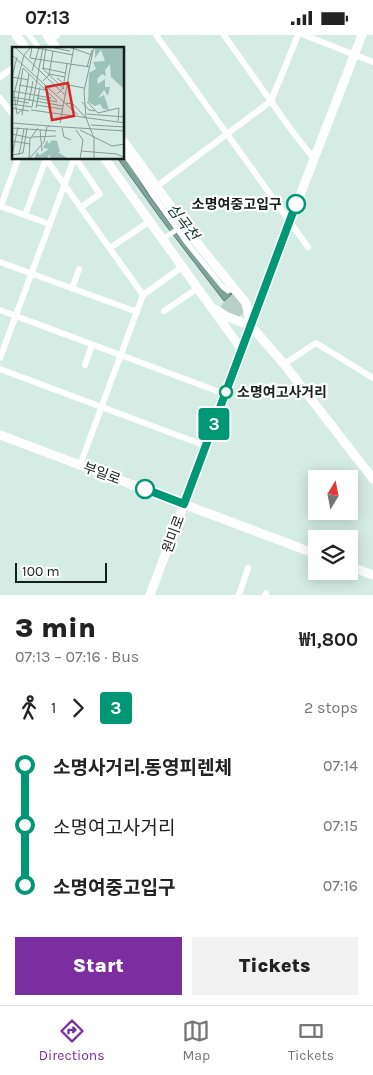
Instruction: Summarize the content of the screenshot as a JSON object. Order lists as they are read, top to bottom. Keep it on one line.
{"streets":{"street":["부일로","원미로"]},"crossings":[["부일로","원미로"]],"water":["심곡천"],"places":["소명여중고입구","소명여고사거리"],"lines":["bus line 3"],"scale_bar":"100 m","north":"top","page":{"status":"07:13","on_map":"3","scale":"100 m","heading":["3 min","07:13 – 07:16 · Bus","₩1,800"],"legs":["1","3","2 stops"],"list":[{"name":"소명사거리.동영피렌체","value":"07:14"},{"name":"소명여고사거리","value":"07:15"},{"name":"소명여중고입구","value":"07:16"}],"buttons":["Start","Tickets"],"tabs":["Directions","Map","Tickets"]}}
